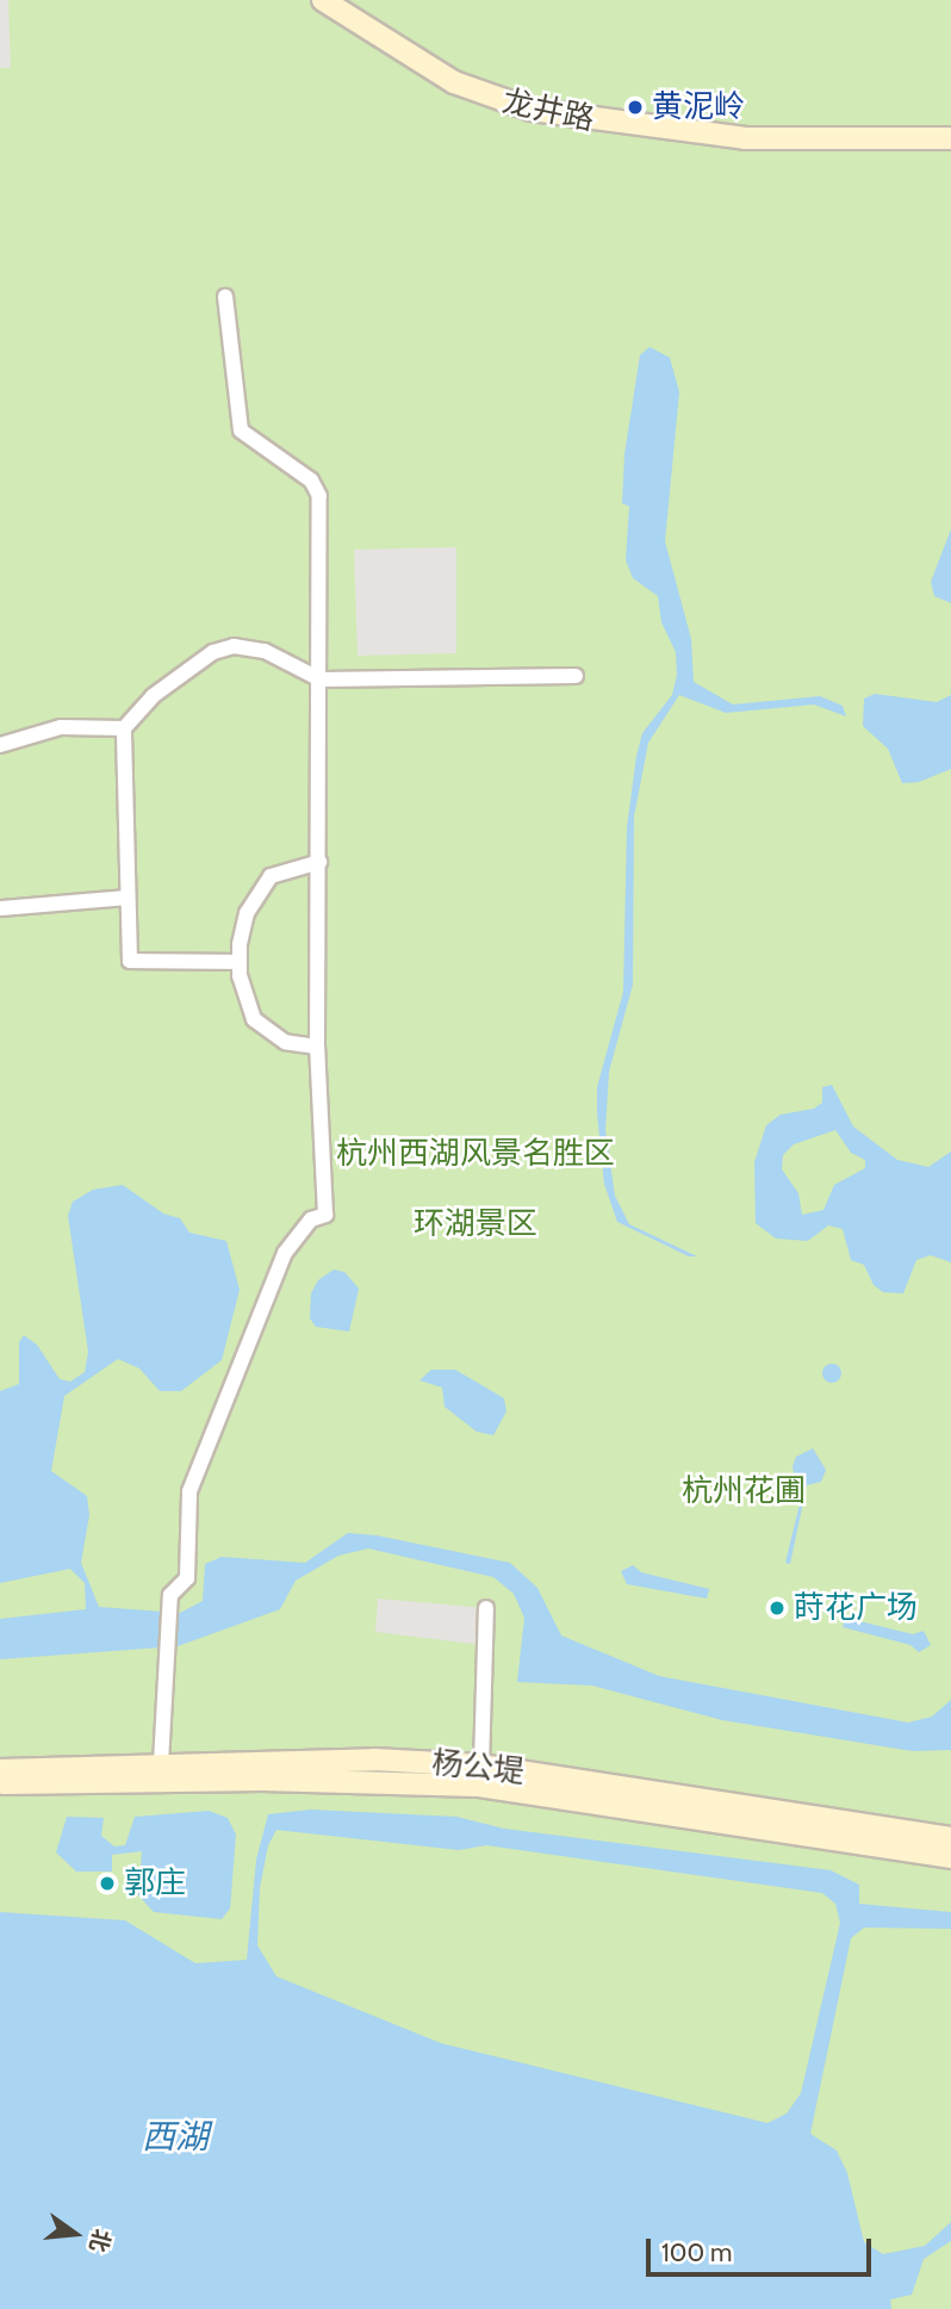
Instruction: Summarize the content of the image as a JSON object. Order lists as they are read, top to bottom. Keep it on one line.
{"streets":{"main road":["龙井路","杨公堤"]},"water":["西湖"],"parks":["杭州西湖风景名胜区","环湖景区","杭州花圃"],"places":["黄泥岭","莳花广场","郭庄"],"scale_bar":"100 m","north":"right"}
